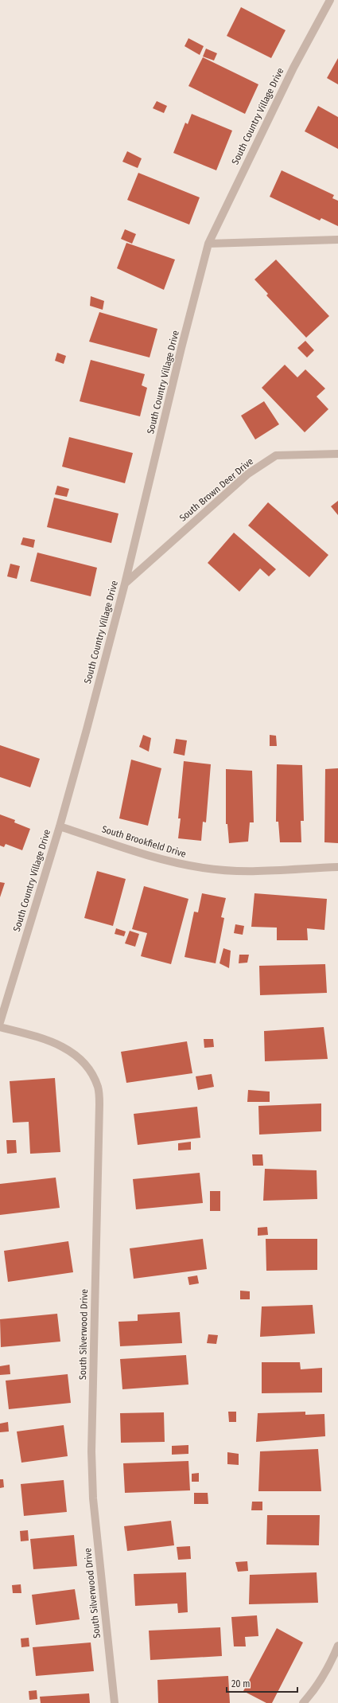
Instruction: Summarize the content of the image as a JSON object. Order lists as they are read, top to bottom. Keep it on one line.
{"streets":{"street":["South Country Village Drive","South Brown Deer Drive","South Brookfield Drive","South Silverwood Drive"]},"crossings":[["South Country Village Drive","South Brown Deer Drive"],["South Country Village Drive","South Brookfield Drive"]],"scale_bar":"20 m"}
